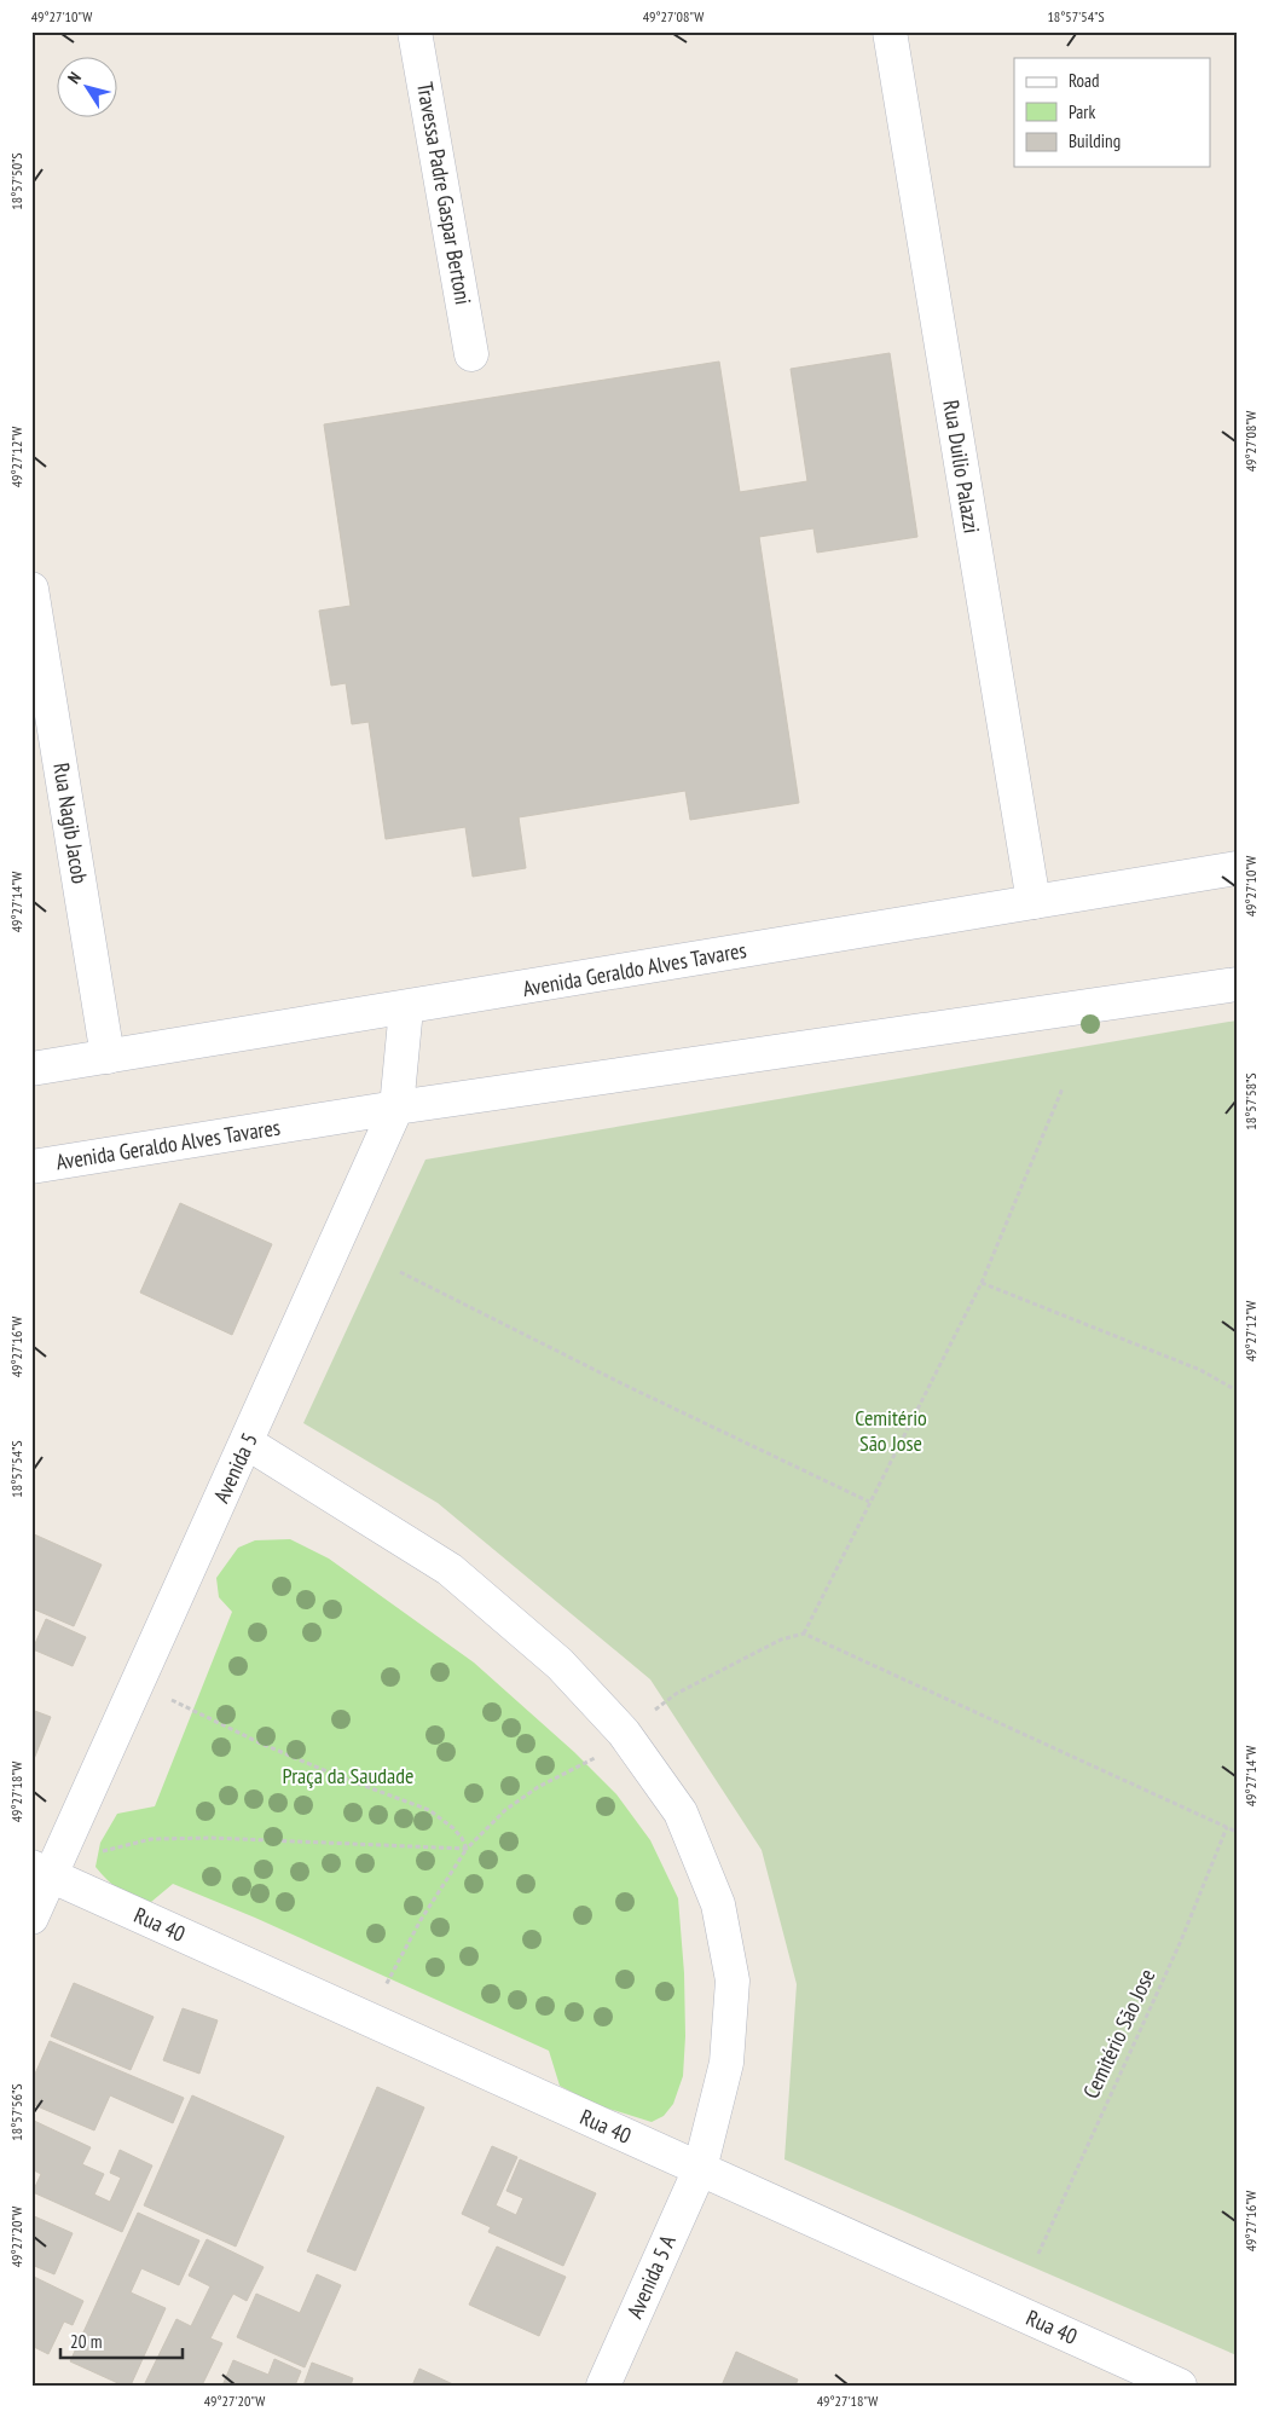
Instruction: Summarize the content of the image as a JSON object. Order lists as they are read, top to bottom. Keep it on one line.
{"streets":{"street":["Travessa Padre Gaspar Bertoni","Rua Duilio Palazzi","Rua Nagib Jacob","Avenida Geraldo Alves Tavares","Avenida 5","Rua 40","Avenida 5 A"],"path":["Cemitério São Jose"]},"crossings":[["Rua Duilio Palazzi","Avenida Geraldo Alves Tavares"],["Rua Nagib Jacob","Avenida Geraldo Alves Tavares"],["Avenida Geraldo Alves Tavares","Avenida 5"],["Avenida 5","Rua 40"],["Rua 40","Avenida 5 A"]],"parks":["Cemitério São Jose","Praça da Saudade"],"legend":["Road","Park","Building"],"scale_bar":"20 m","north":"top left","coordinates":["49°27'10\"W","49°27'08\"W","18°57'54\"S","18°57'50\"S","49°27'12\"W","49°27'14\"W","18°57'58\"S","49°27'16\"W","49°27'18\"W","18°57'56\"S","49°27'20\"W"]}
